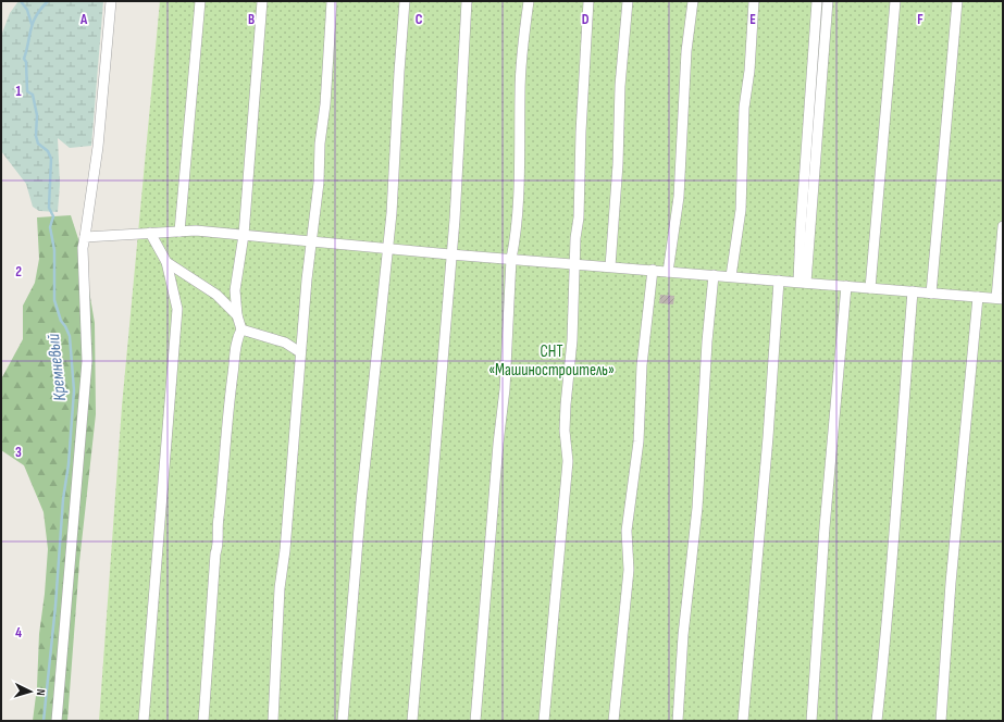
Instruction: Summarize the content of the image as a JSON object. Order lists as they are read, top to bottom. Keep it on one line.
{"water":["Кремневый"],"parks":["СНТ «Машиностроитель»"],"north":"right","grid":{"columns":["A","B","C","D","E","F"],"rows":["1","2","3","4"]}}
